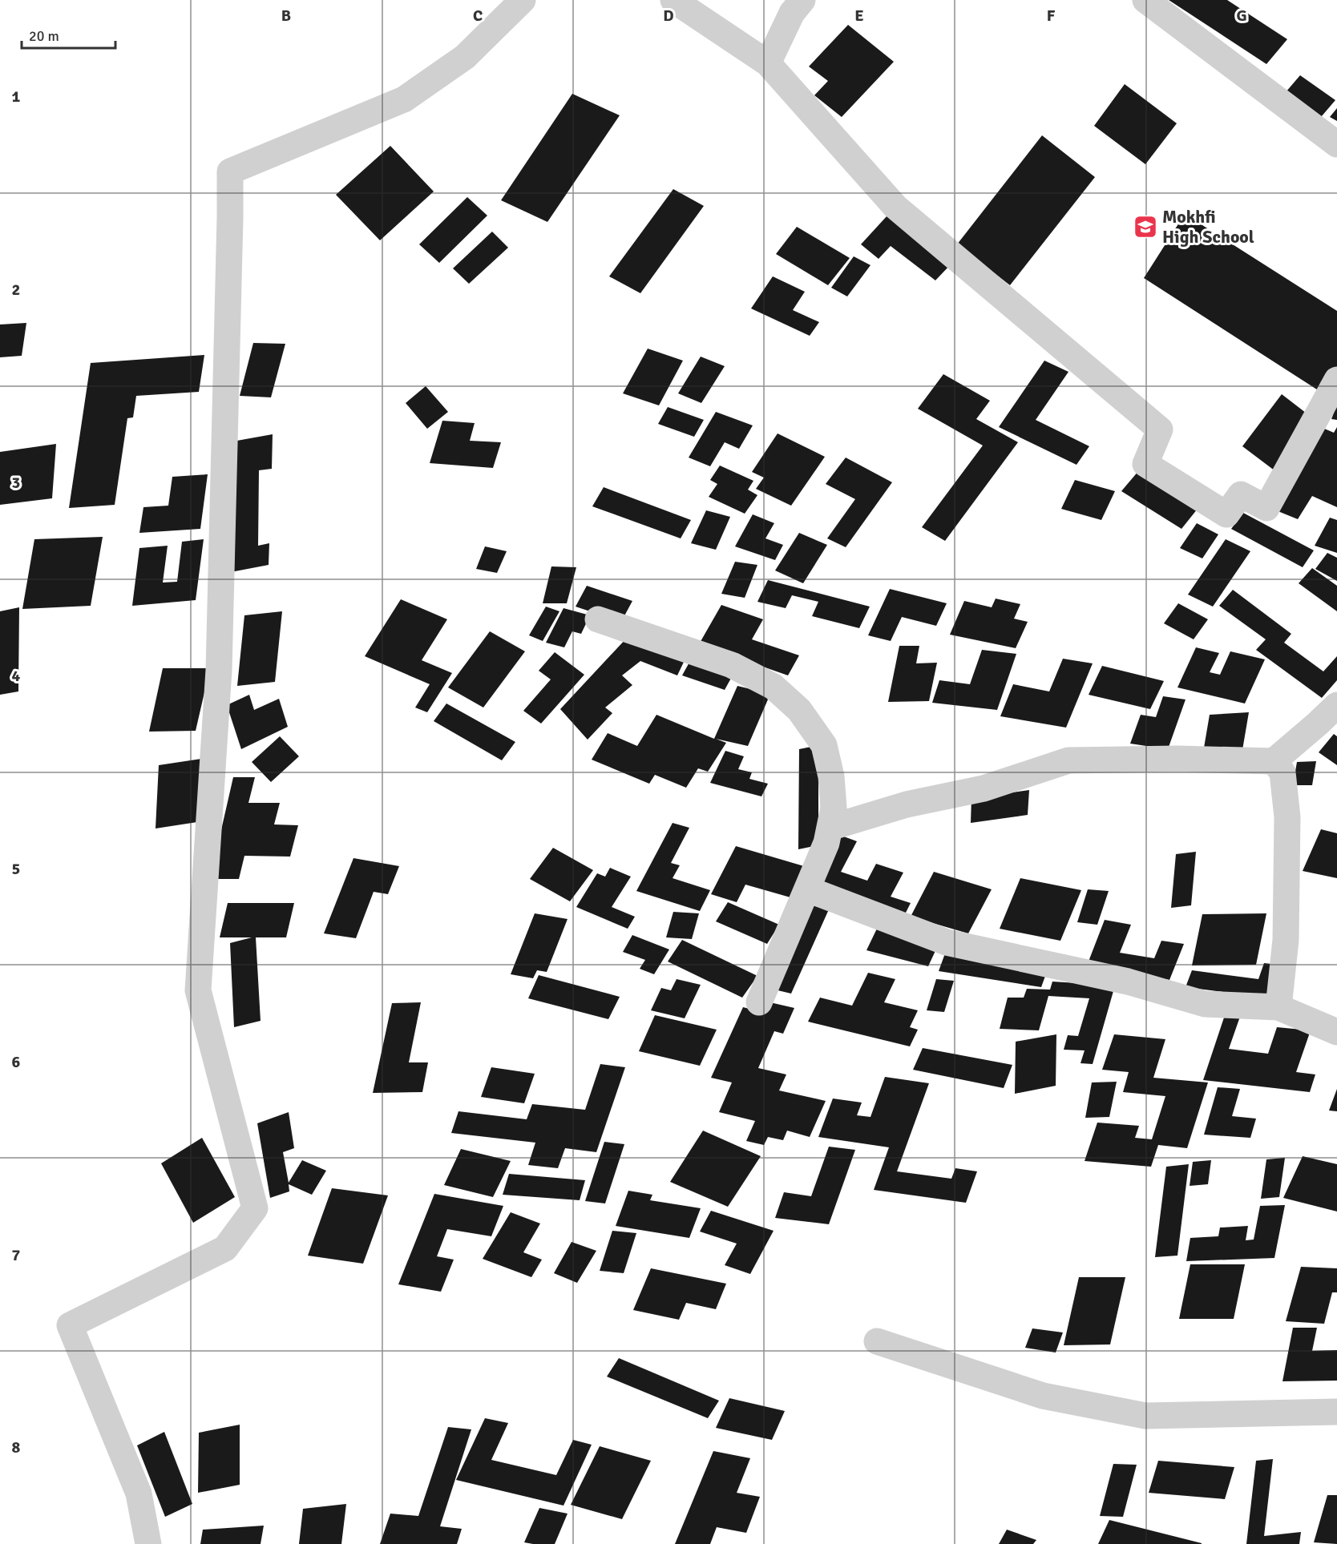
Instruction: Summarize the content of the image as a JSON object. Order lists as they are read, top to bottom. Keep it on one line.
{"places":{"school or university":["Mokhfi High School"]},"scale_bar":"20 m","grid":{"columns":["B","C","D","E","F","G"],"rows":["1","2","3","4","5","6","7","8"]}}
